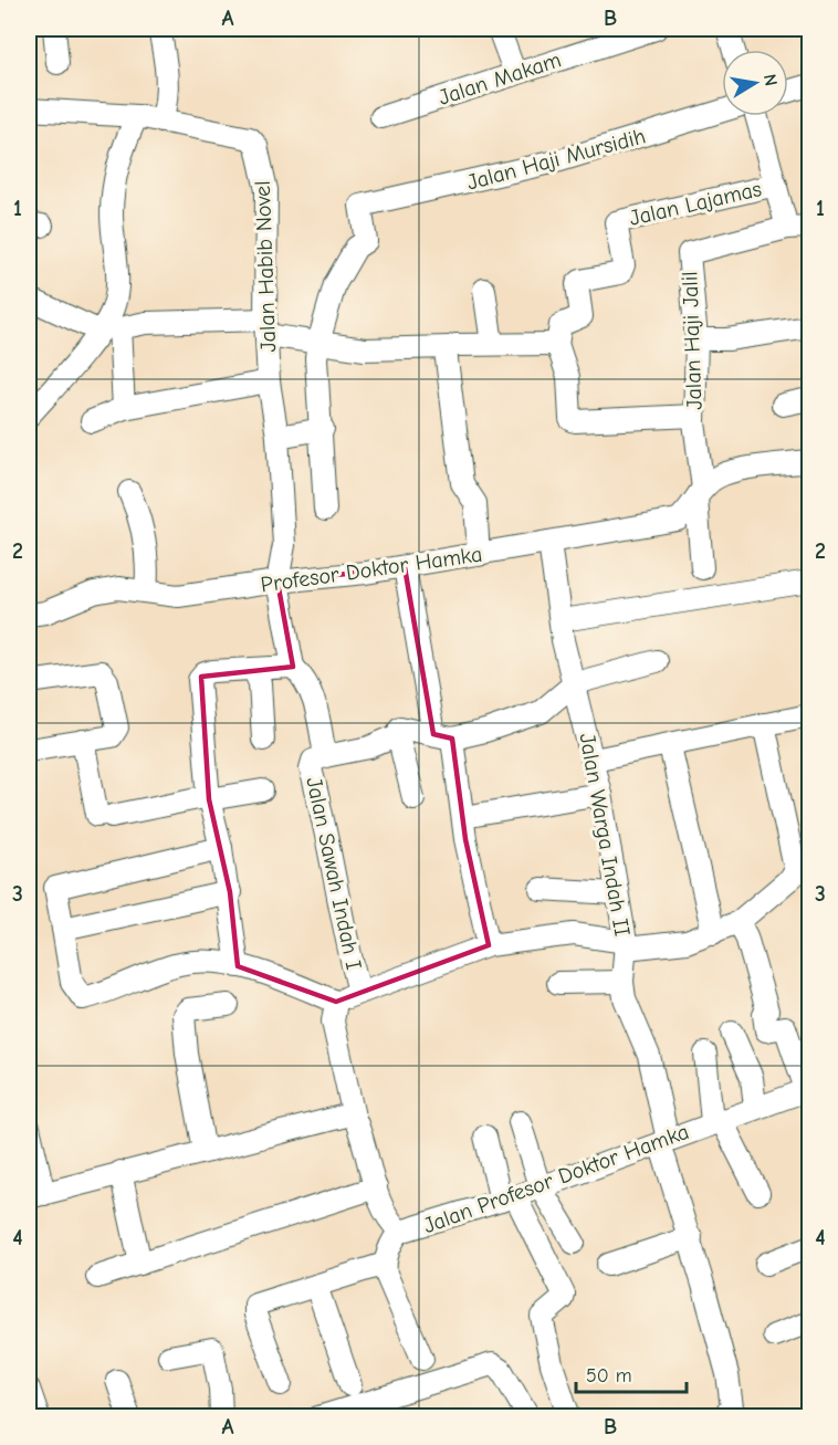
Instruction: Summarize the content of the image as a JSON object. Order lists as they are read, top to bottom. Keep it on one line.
{"streets":{"street":["Jalan Makam","Jalan Haji Mursidih","Jalan Lajamas","Jalan Habib Novel","Jalan Haji Jalil","Profesor Doktor Hamka","Jalan Warga Indah II","Jalan Sawah Indah I","Jalan Profesor Doktor Hamka"]},"crossings":[["Jalan Habib Novel","Profesor Doktor Hamka"],["Jalan Haji Jalil","Profesor Doktor Hamka"],["Profesor Doktor Hamka","Jalan Warga Indah II"],["Jalan Warga Indah II","Jalan Profesor Doktor Hamka"],["Jalan Sawah Indah I","Jalan Profesor Doktor Hamka"]],"scale_bar":"50 m","north":"right","grid":{"columns":["A","B"],"rows":["1","2","3","4"]}}
